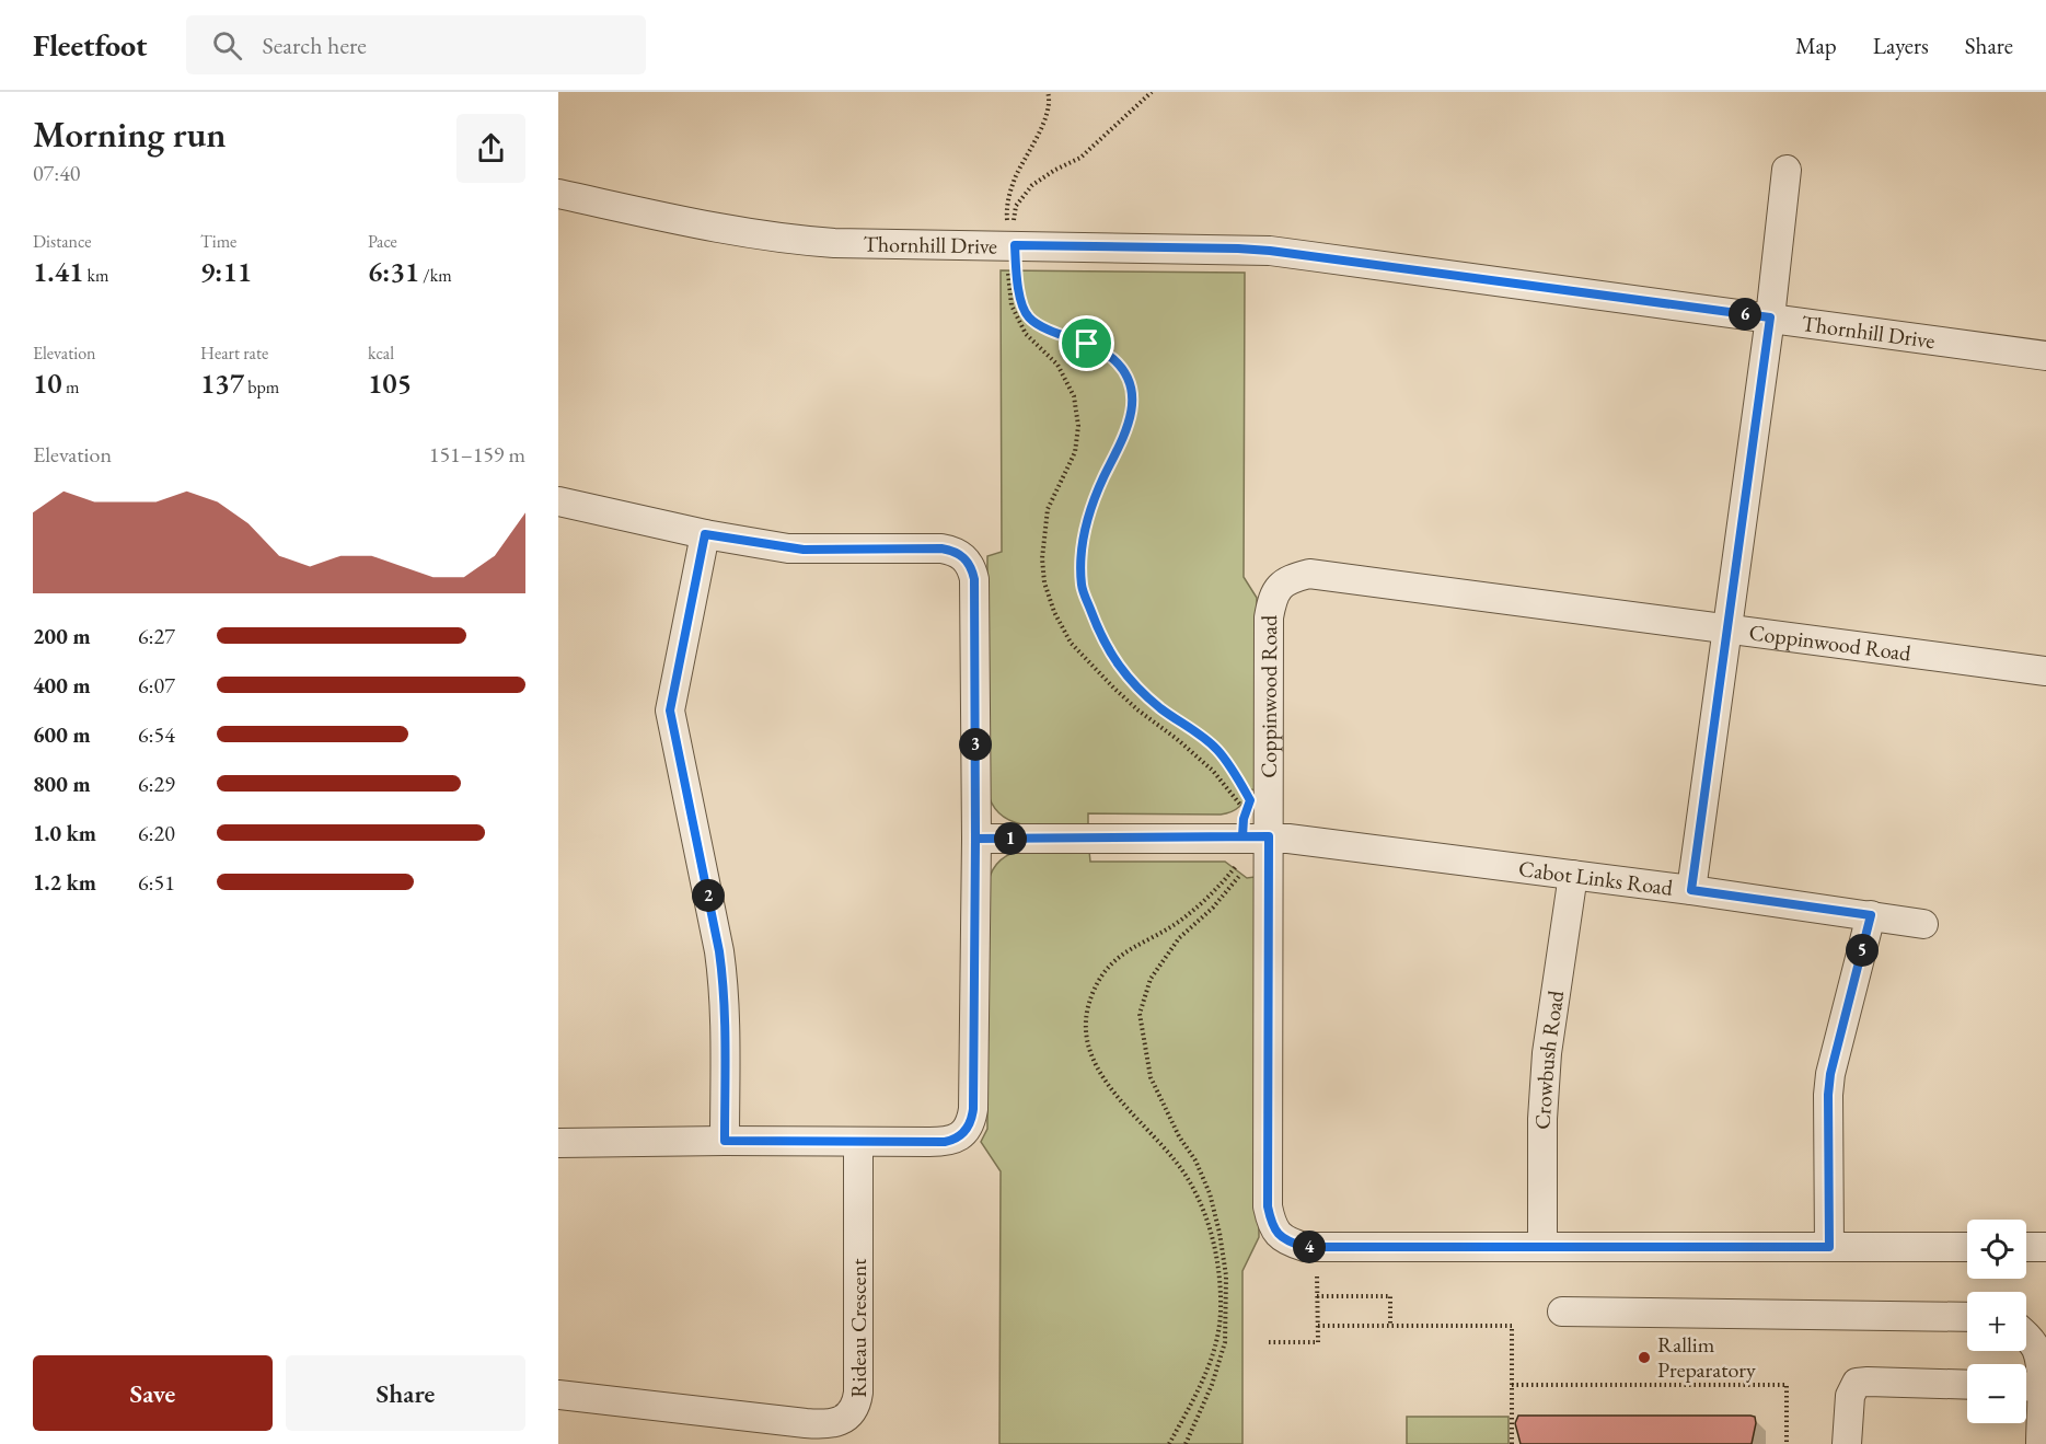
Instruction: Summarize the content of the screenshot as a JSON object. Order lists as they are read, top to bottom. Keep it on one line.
{"streets":{"street":["Thornhill Drive","Coppinwood Road","Cabot Links Road","Crowbush Road","Rideau Crescent"]},"crossings":[["Coppinwood Road","Cabot Links Road"],["Coppinwood Road","Crowbush Road"],["Cabot Links Road","Crowbush Road"]],"places":["Rallim Preparatory"],"page":{"header":"Fleetfoot","search":"Search here","nav":["Map","Layers","Share"],"heading":["Morning run","07:40"],"stats":[["Distance","1.41 km"],["Time","9:11"],["Pace","6:31 /km"],["Elevation","10 m"],["Heart rate","137 bpm"],["kcal","105"]],"pins":["6","3","1","2","5","4"],"chart":["Elevation","151–159 m"],"list":[{"name":"200 m","note":"6:27"},{"name":"400 m","note":"6:07"},{"name":"600 m","note":"6:54"},{"name":"800 m","note":"6:29"},{"name":"1.0 km","note":"6:20"},{"name":"1.2 km","note":"6:51"}],"map_buttons":["+","−"],"buttons":["Save","Share"]}}
